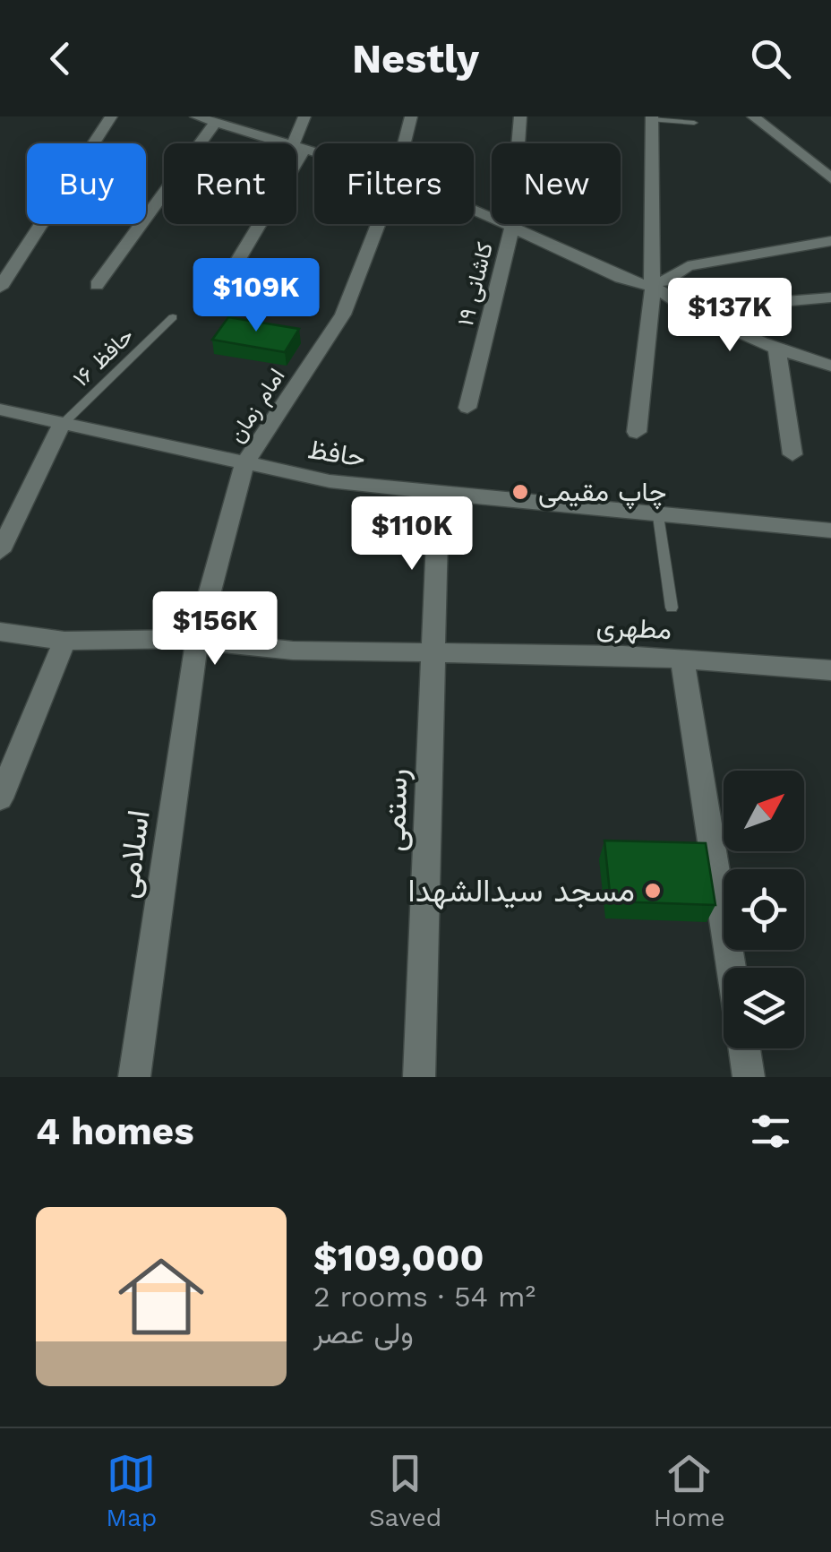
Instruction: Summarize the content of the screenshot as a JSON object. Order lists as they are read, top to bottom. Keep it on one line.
{"streets":{"street":["کاشانی ۱۹","امام زمان","حافظ","مطهری","رستمی","اسلامی"],"lane":["حافظ ۱۶"]},"crossings":[["حافظ ۱۶","حافظ"],["امام زمان","حافظ"],["امام زمان","مطهری"],["امام زمان","اسلامی"],["حافظ","رستمی"],["مطهری","رستمی"],["مطهری","اسلامی"]],"places":["چاپ مقیمی","مسجد سیدالشهدا"],"north":"top right","page":{"header":"Nestly","chip":["Buy","Rent","Filters","New"],"price":["$109K","$137K","$110K","$156K"],"heading":"4 homes","list":[{"name":"$109,000","note":"2 rooms · 54 m² · ولی عصر"}],"tabs":["Map","Saved","Home"]}}
